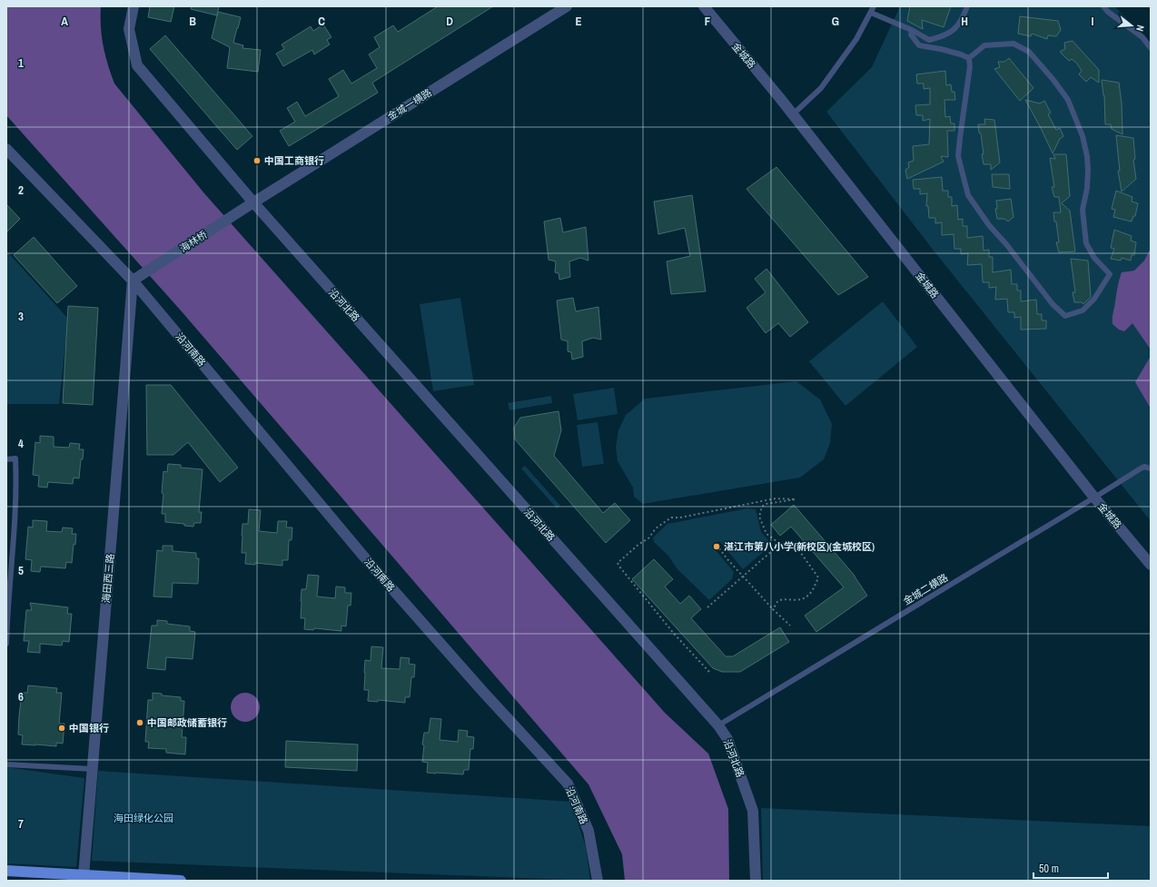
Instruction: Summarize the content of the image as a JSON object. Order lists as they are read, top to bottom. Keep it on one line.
{"streets":{"street":["金城路","金城一横路","海林桥","沿河北路","沿河南路","海田西三路"],"lane":["金城二横路"]},"crossings":[["金城路","金城二横路"],["金城一横路","海林桥"],["金城一横路","沿河北路"],["海林桥","沿河北路"],["海林桥","沿河南路"],["海林桥","海田西三路"],["沿河北路","金城二横路"],["沿河南路","海田西三路"]],"parks":["海田绿化公园"],"places":["中国工商银行","湛江市第八小学(新校区)(金城校区)","中国邮政储蓄银行","中国银行"],"scale_bar":"50 m","north":"right","grid":{"columns":["A","B","C","D","E","F","G","H","I"],"rows":["1","2","3","4","5","6","7"]}}
